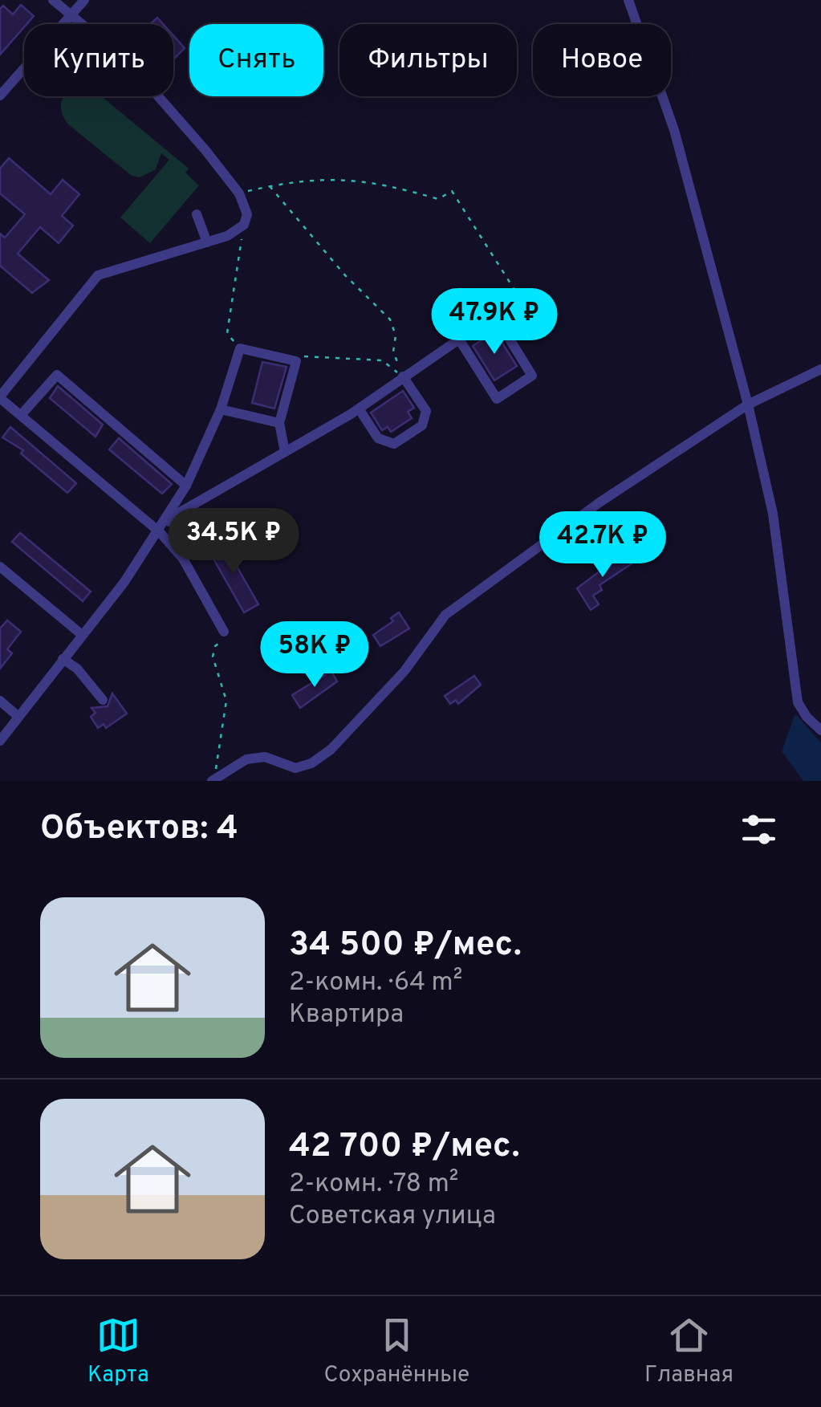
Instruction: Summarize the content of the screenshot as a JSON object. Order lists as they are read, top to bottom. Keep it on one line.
{"page":{"chip":["Купить","Снять","Фильтры","Новое"],"price":["47.9K ₽","34.5K ₽","42.7K ₽","58K ₽"],"heading":"Объектов: 4","list":[{"name":"34 500 ₽/мес.","note":"2-комн. · 64 m² · Квартира"},{"name":"42 700 ₽/мес.","note":"2-комн. · 78 m² · Советская улица"}],"tabs":["Карта","Сохранённые","Главная"]}}
